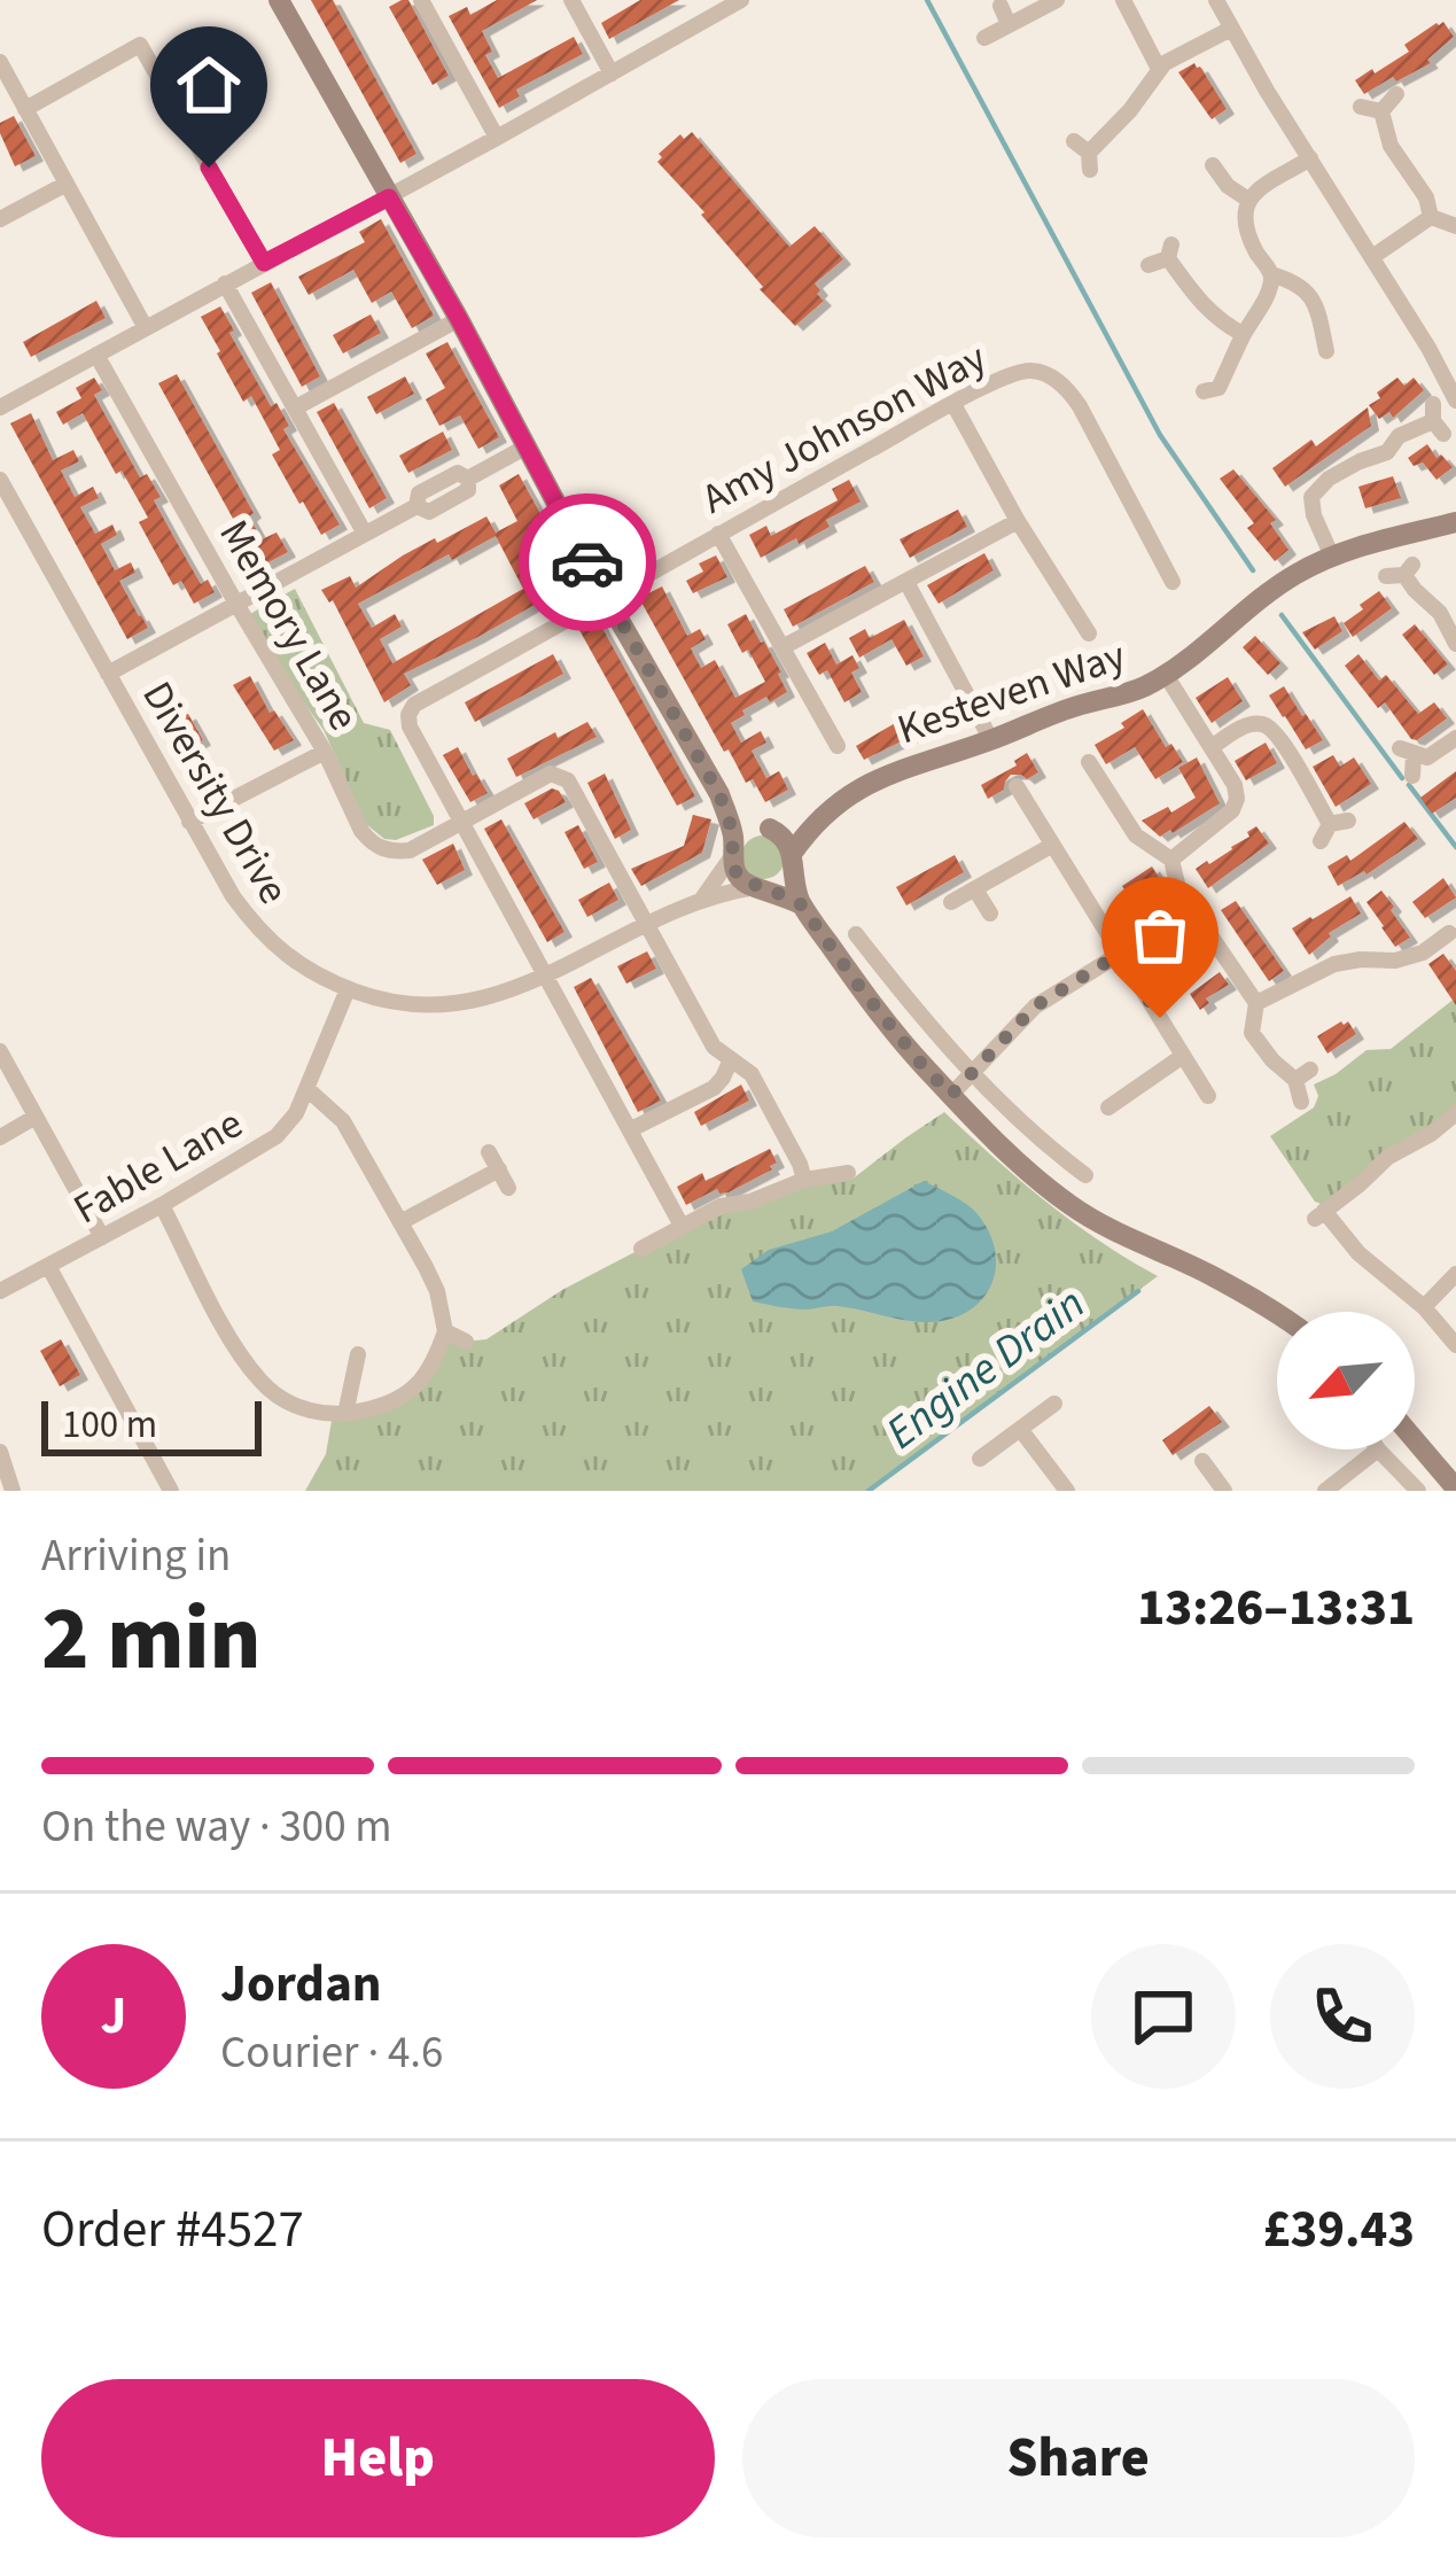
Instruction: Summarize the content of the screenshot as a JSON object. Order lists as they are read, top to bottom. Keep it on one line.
{"streets":{"street":["Amy Johnson Way","Memory Lane","Kesteven Way","Diversity Drive","Fable Lane"]},"crossings":[["Amy Johnson Way","Memory Lane"],["Memory Lane","Diversity Drive"],["Kesteven Way","Diversity Drive"],["Diversity Drive","Fable Lane"]],"water":["Engine Drain"],"scale_bar":"100 m","north":"bottom left","page":{"scale":"100 m","heading":["2 min","Arriving in","13:26–13:31"],"panel":["Jordan","Courier · 4.6","Order #4527","£39.43"],"bar":"On the way · 300 m","round":"J","buttons":["Help","Share"]}}
